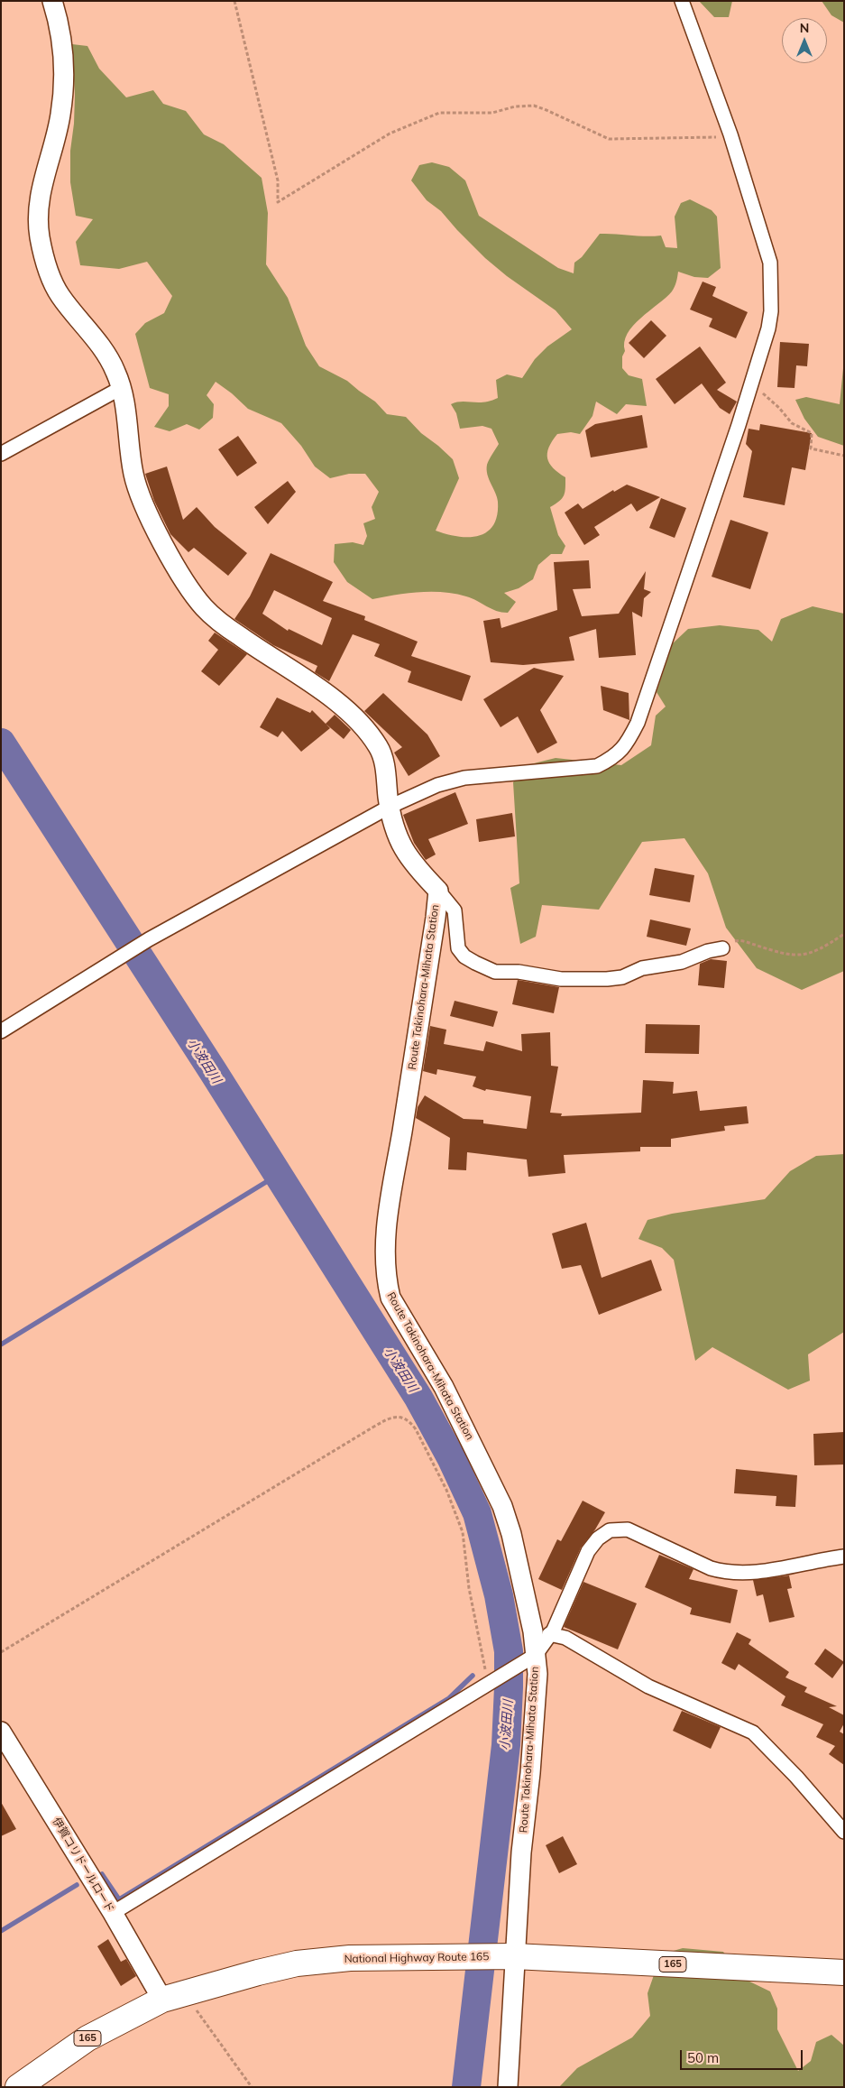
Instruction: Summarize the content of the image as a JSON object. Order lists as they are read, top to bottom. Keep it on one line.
{"streets":{"highway":["National Highway Route 165","165"],"main road":["Route Takinohara-Mihata Station","伊賀コリドールロード"]},"crossings":[["Route Takinohara-Mihata Station","National Highway Route 165"],["伊賀コリドールロード","National Highway Route 165"]],"water":["小波田川"],"scale_bar":"50 m","north":"top"}
